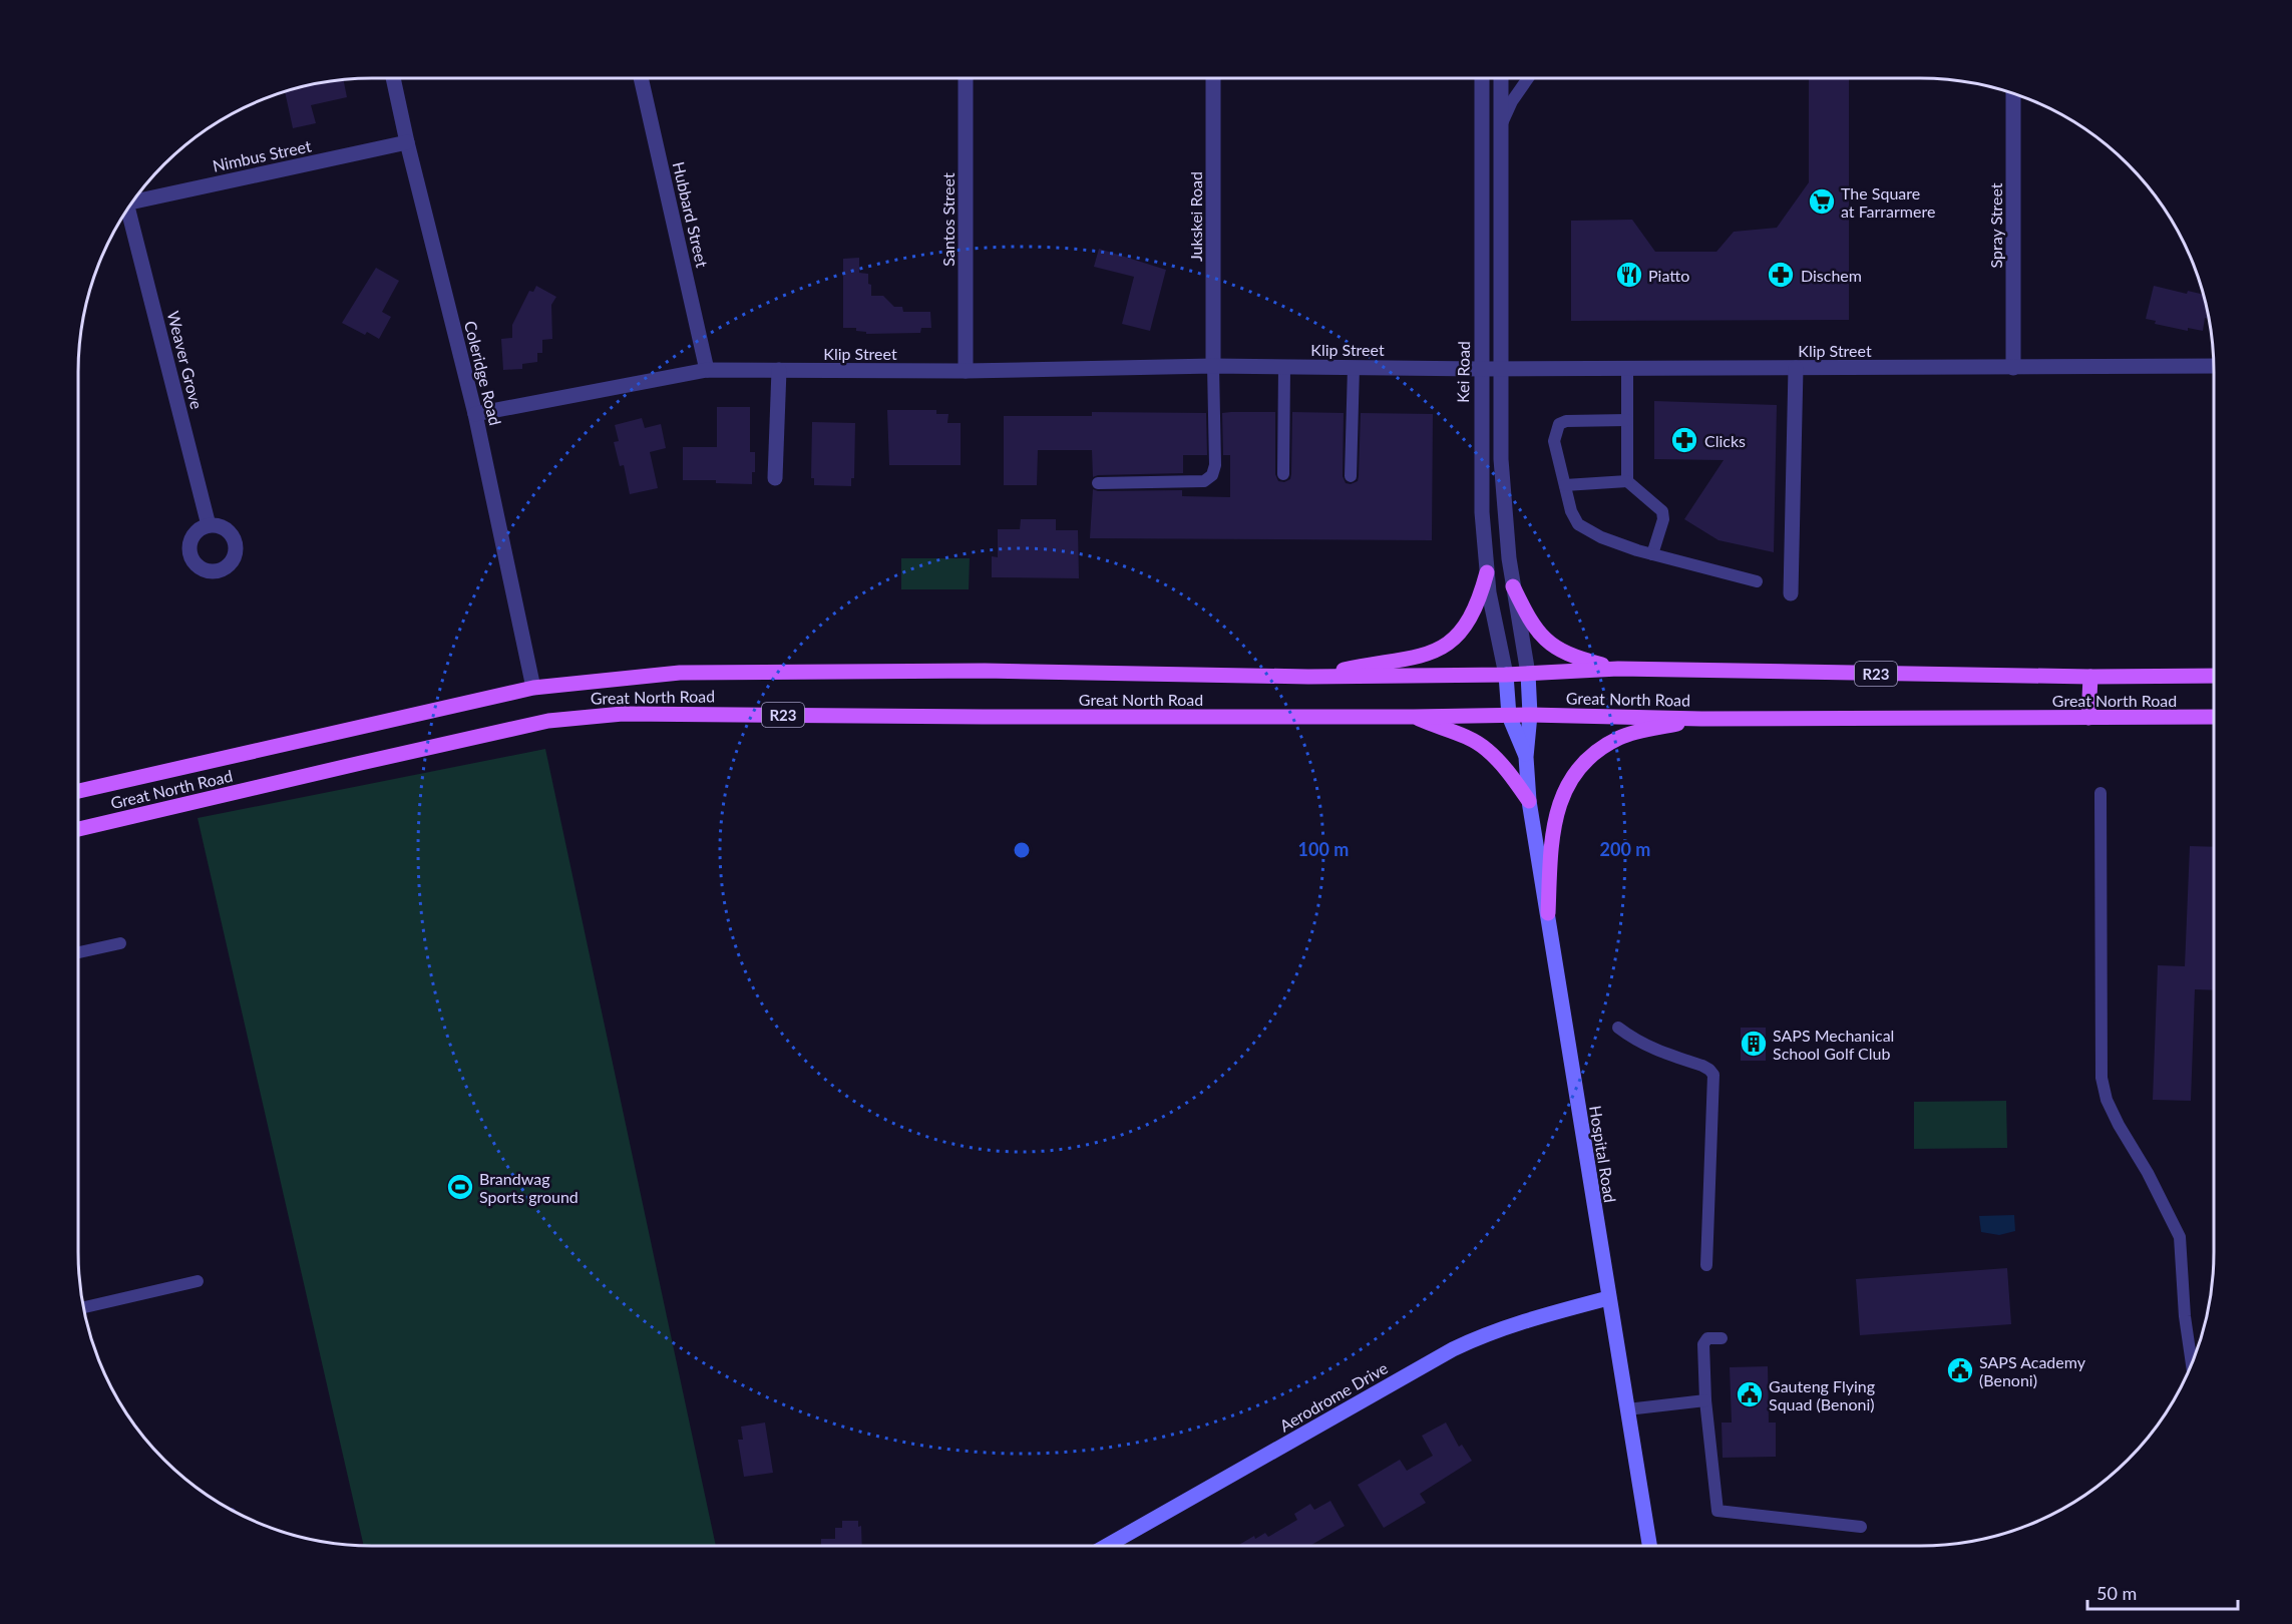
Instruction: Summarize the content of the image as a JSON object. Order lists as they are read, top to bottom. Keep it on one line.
{"streets":{"main road":["R23","Great North Road"],"street":["Nimbus Street","Hubbard Street","Jukskei Road","Santos Street","Spray Street","Klip Street","Weaver Grove","Kei Road","Coleridge Road","Hospital Road","Aerodrome Drive"]},"crossings":[["Nimbus Street","Coleridge Road"],["Hubbard Street","Klip Street"],["Jukskei Road","Klip Street"],["Santos Street","Klip Street"],["Spray Street","Klip Street"],["Klip Street","Kei Road"],["Klip Street","Coleridge Road"],["Kei Road","Great North Road"],["Kei Road","Hospital Road"],["Coleridge Road","Great North Road"],["Great North Road","Hospital Road"],["Hospital Road","Aerodrome Drive"]],"places":{"supermarket":["The Square at Farrarmere"],"restaurant":["Piatto"],"pharmacy":["Dischem","Clicks"],"building":["SAPS Mechanical School Golf Club"],"sports":["Brandwag Sports ground"],"public building":["SAPS Academy (Benoni)","Gauteng Flying Squad (Benoni)"]},"scale_bar":"50 m","rings":["100 m","200 m"]}
